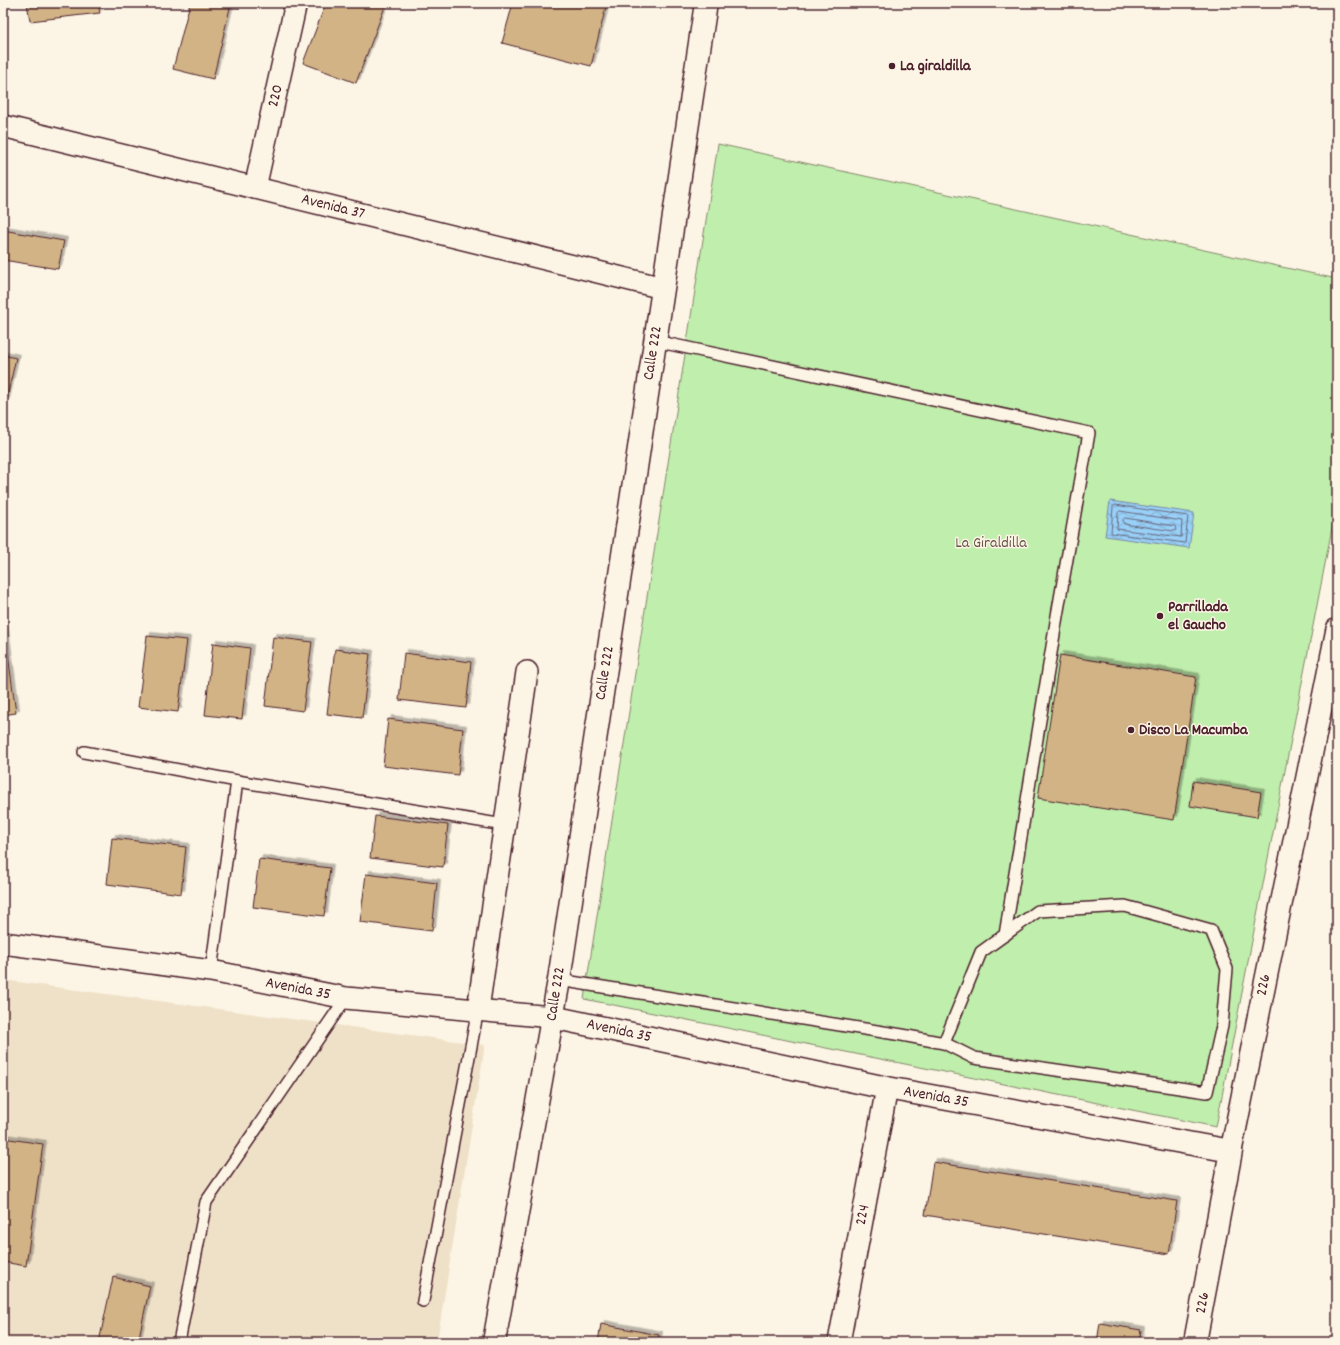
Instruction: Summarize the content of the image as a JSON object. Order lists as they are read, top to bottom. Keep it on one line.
{"streets":{"main road":["Calle 222","226","Avenida 35"],"street":["220","Avenida 37","224"]},"crossings":[["220","Avenida 37"],["Avenida 37","Calle 222"],["Calle 222","Avenida 35"],["226","Avenida 35"],["Avenida 35","224"]],"parks":["La Giraldilla"],"places":["La giraldilla","Parrillada el Gaucho","Disco La Macumba"]}
